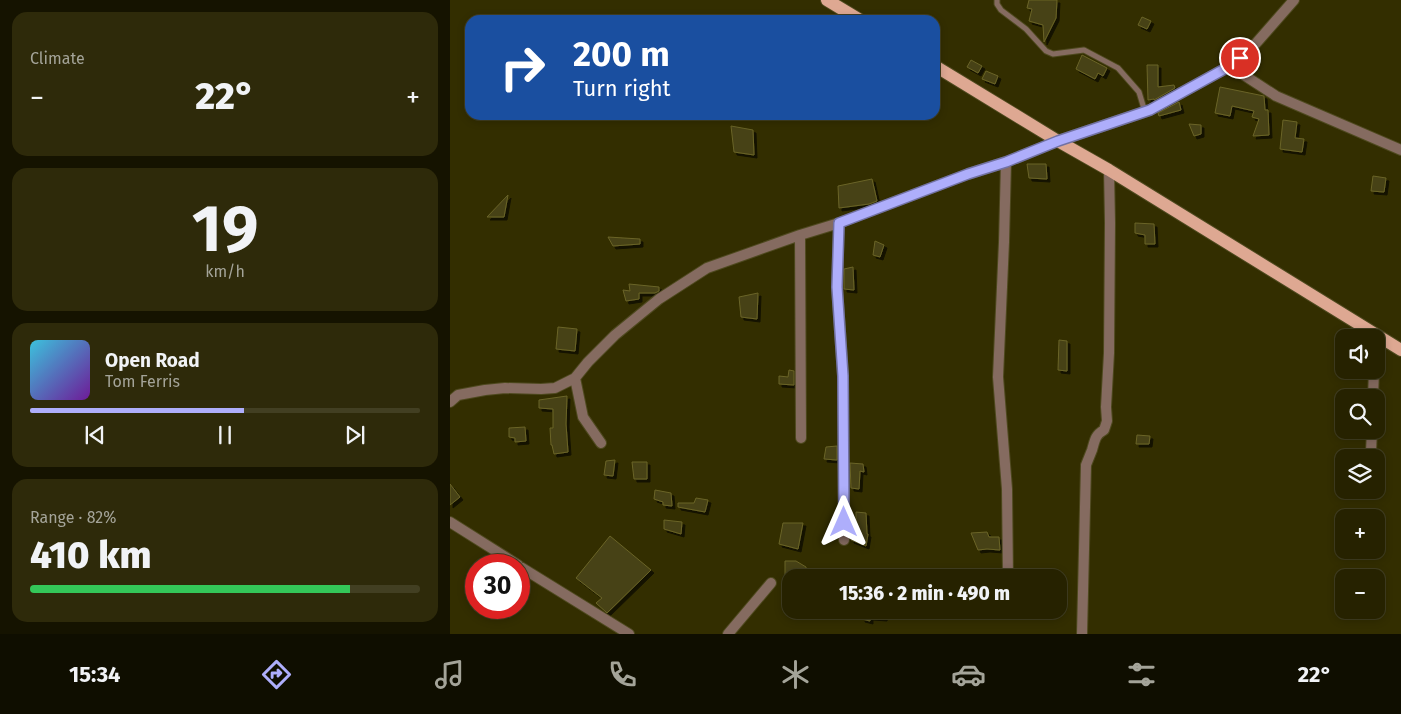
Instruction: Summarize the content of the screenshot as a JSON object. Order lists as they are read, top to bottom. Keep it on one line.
{"page":{"tile":["Climate",["19","km/h"],["Range · 82%","410 km"]],"turn":["200 m","Turn right"],"heat":["−","22°","+"],"map_buttons":["+","−"],"song":["Open Road","Tom Ferris"],"limit":"30","trip":"15:36 · 2 min · 490 m","tabs":["15:34","22°"]}}
